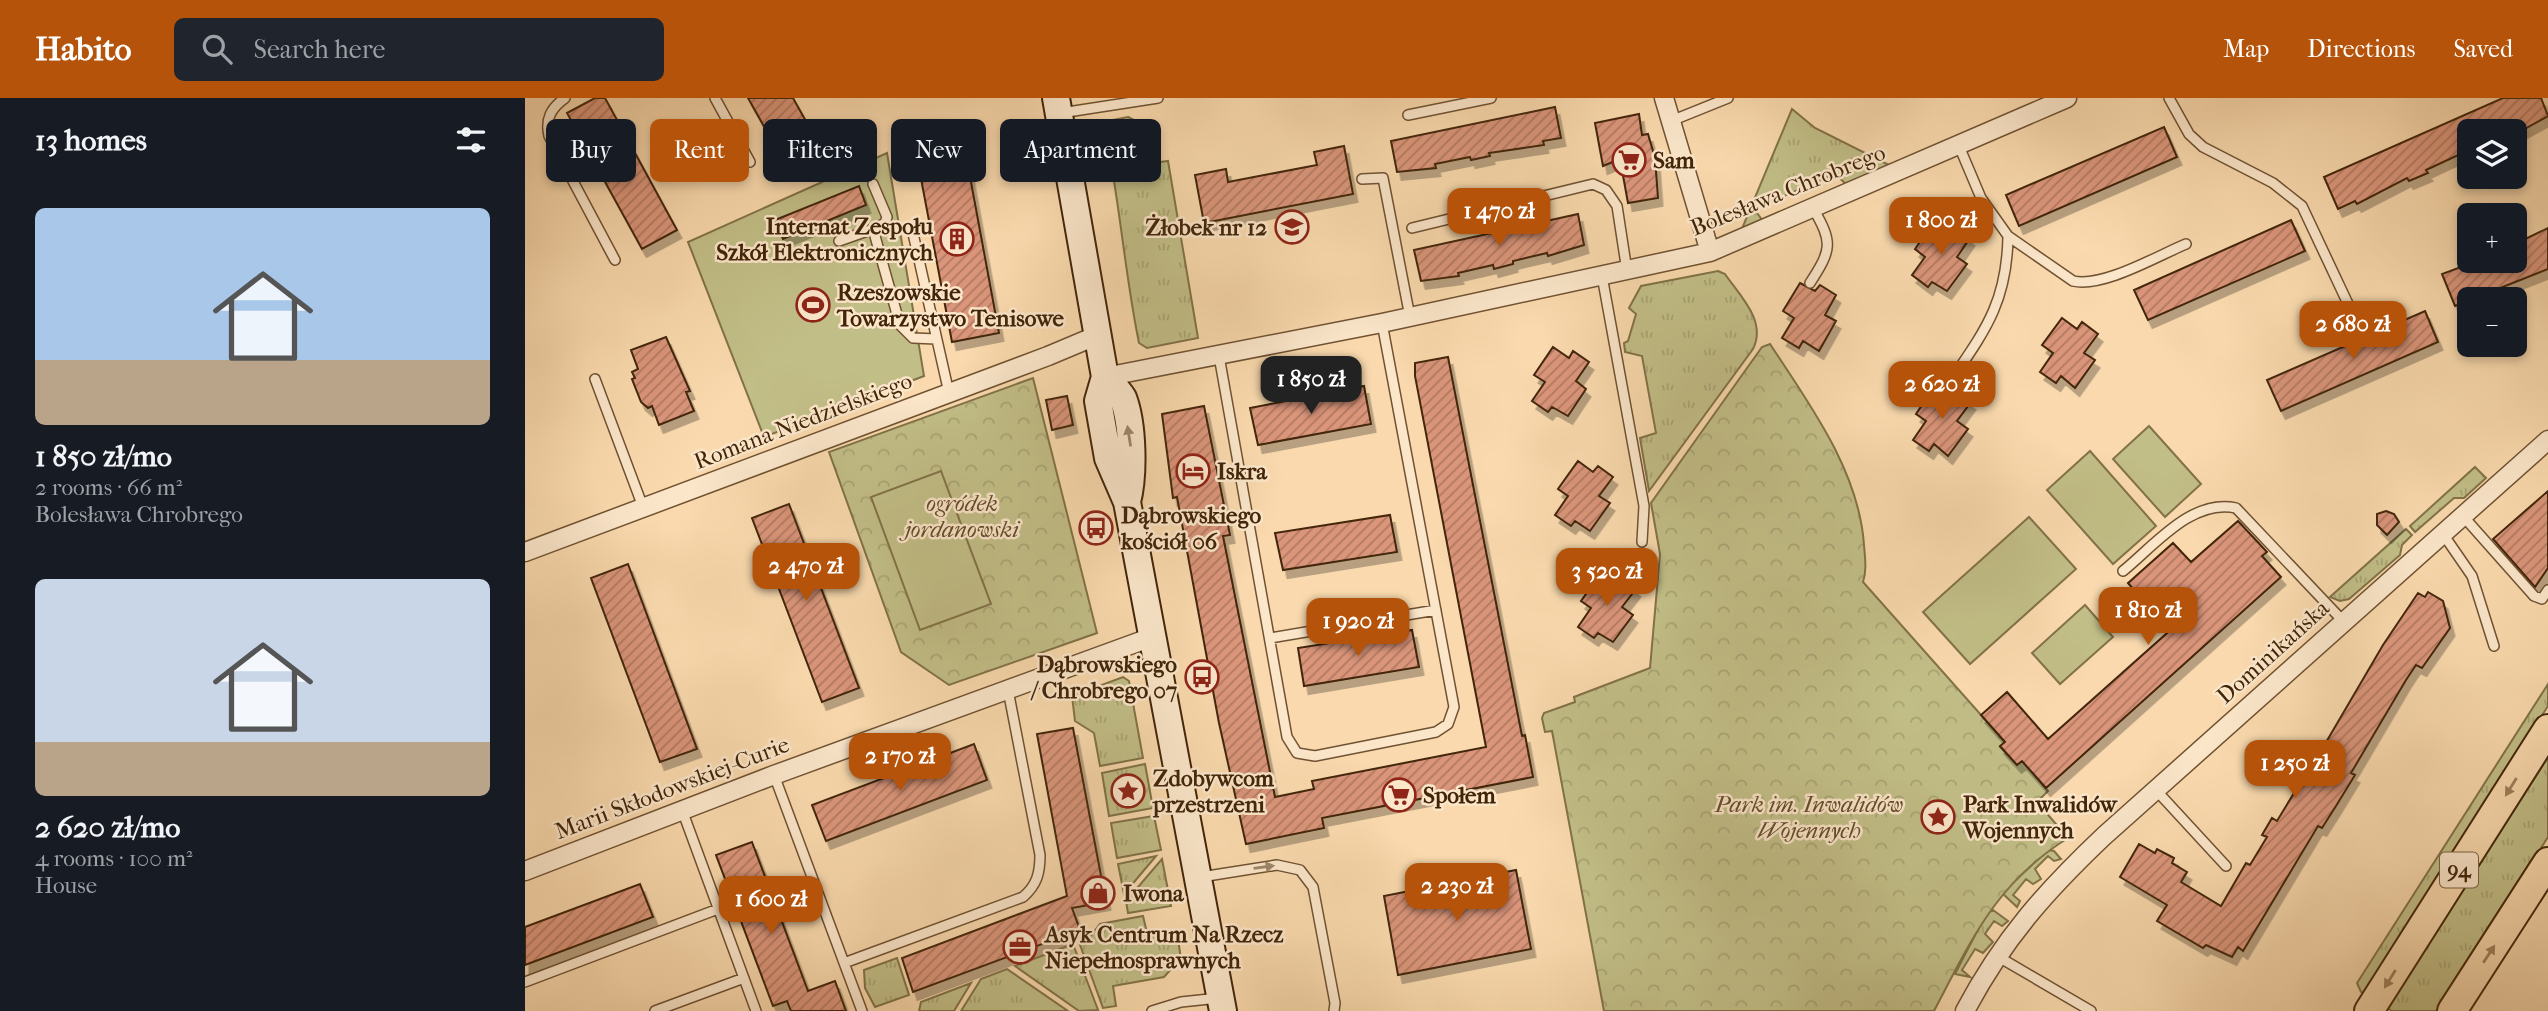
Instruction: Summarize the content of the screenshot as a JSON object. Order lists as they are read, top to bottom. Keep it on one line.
{"streets":{"main road":["94"],"street":["Bolesława Chrobrego","Romana Niedzielskiego","Dominikańska","Marii Skłodowskiej-Curie"]},"parks":["ogródek jordanowski","Park im. Inwalidów Wojennych"],"places":{"supermarket":["Sam","Społem"],"school or university":["Żłobek nr 12"],"building":["Internat Zespołu Szkół Elektronicznych"],"sports":["Rzeszowskie Towarzystwo Tenisowe"],"hotel":["Iskra"],"bus stop":["Dąbrowskiego kościół 06","Dąbrowskiego / Chrobrego 07"],"place":["Zdobywcom przestrzeni","Park Inwalidów Wojennych"],"shop":["Iwona"],"office":["Asyk Centrum Na Rzecz Niepełnosprawnych"]},"page":{"header":"Habito","search":"Search here","nav":["Map","Directions","Saved"],"heading":"13 homes","map_buttons":["+","−"],"chip":["Buy","Rent","Filters","New","Apartment"],"list":[{"name":"1 850 zł/mo","note":"2 rooms · 66 m² · Bolesława Chrobrego"},{"name":"2 620 zł/mo","note":"4 rooms · 100 m² · House"}],"price":["1 470 zł","1 800 zł","2 680 zł","1 850 zł","2 620 zł","2 470 zł","3 520 zł","1 810 zł","1 920 zł","2 170 zł","1 250 zł","2 230 zł","1 600 zł"]}}
